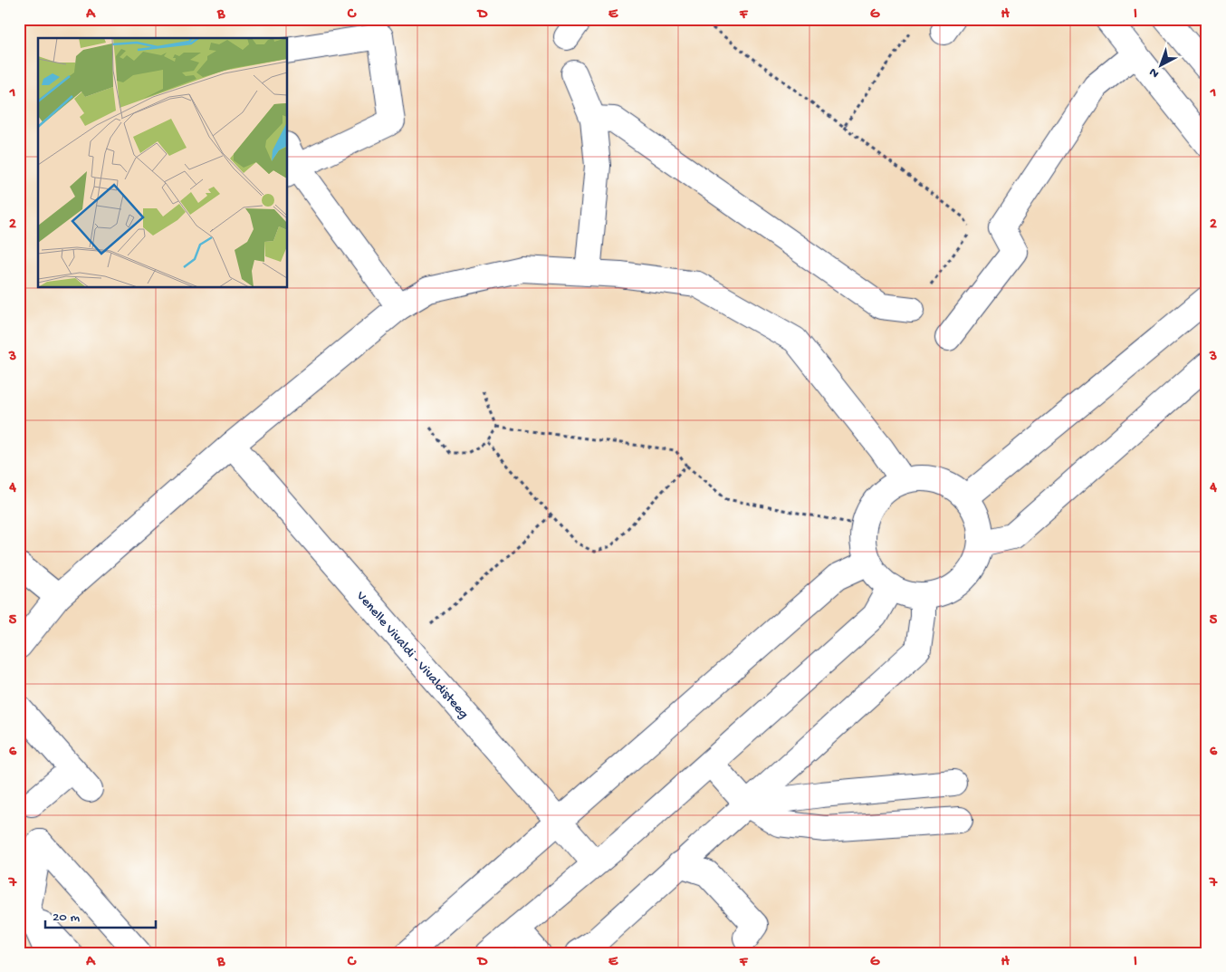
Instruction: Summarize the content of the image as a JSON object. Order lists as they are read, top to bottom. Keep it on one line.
{"streets":{"street":["Venelle Vivaldi - Vivaldisteeg"]},"scale_bar":"20 m","north":"bottom left","grid":{"columns":["A","B","C","D","E","F","G","H","I"],"rows":["1","2","3","4","5","6","7"]}}
